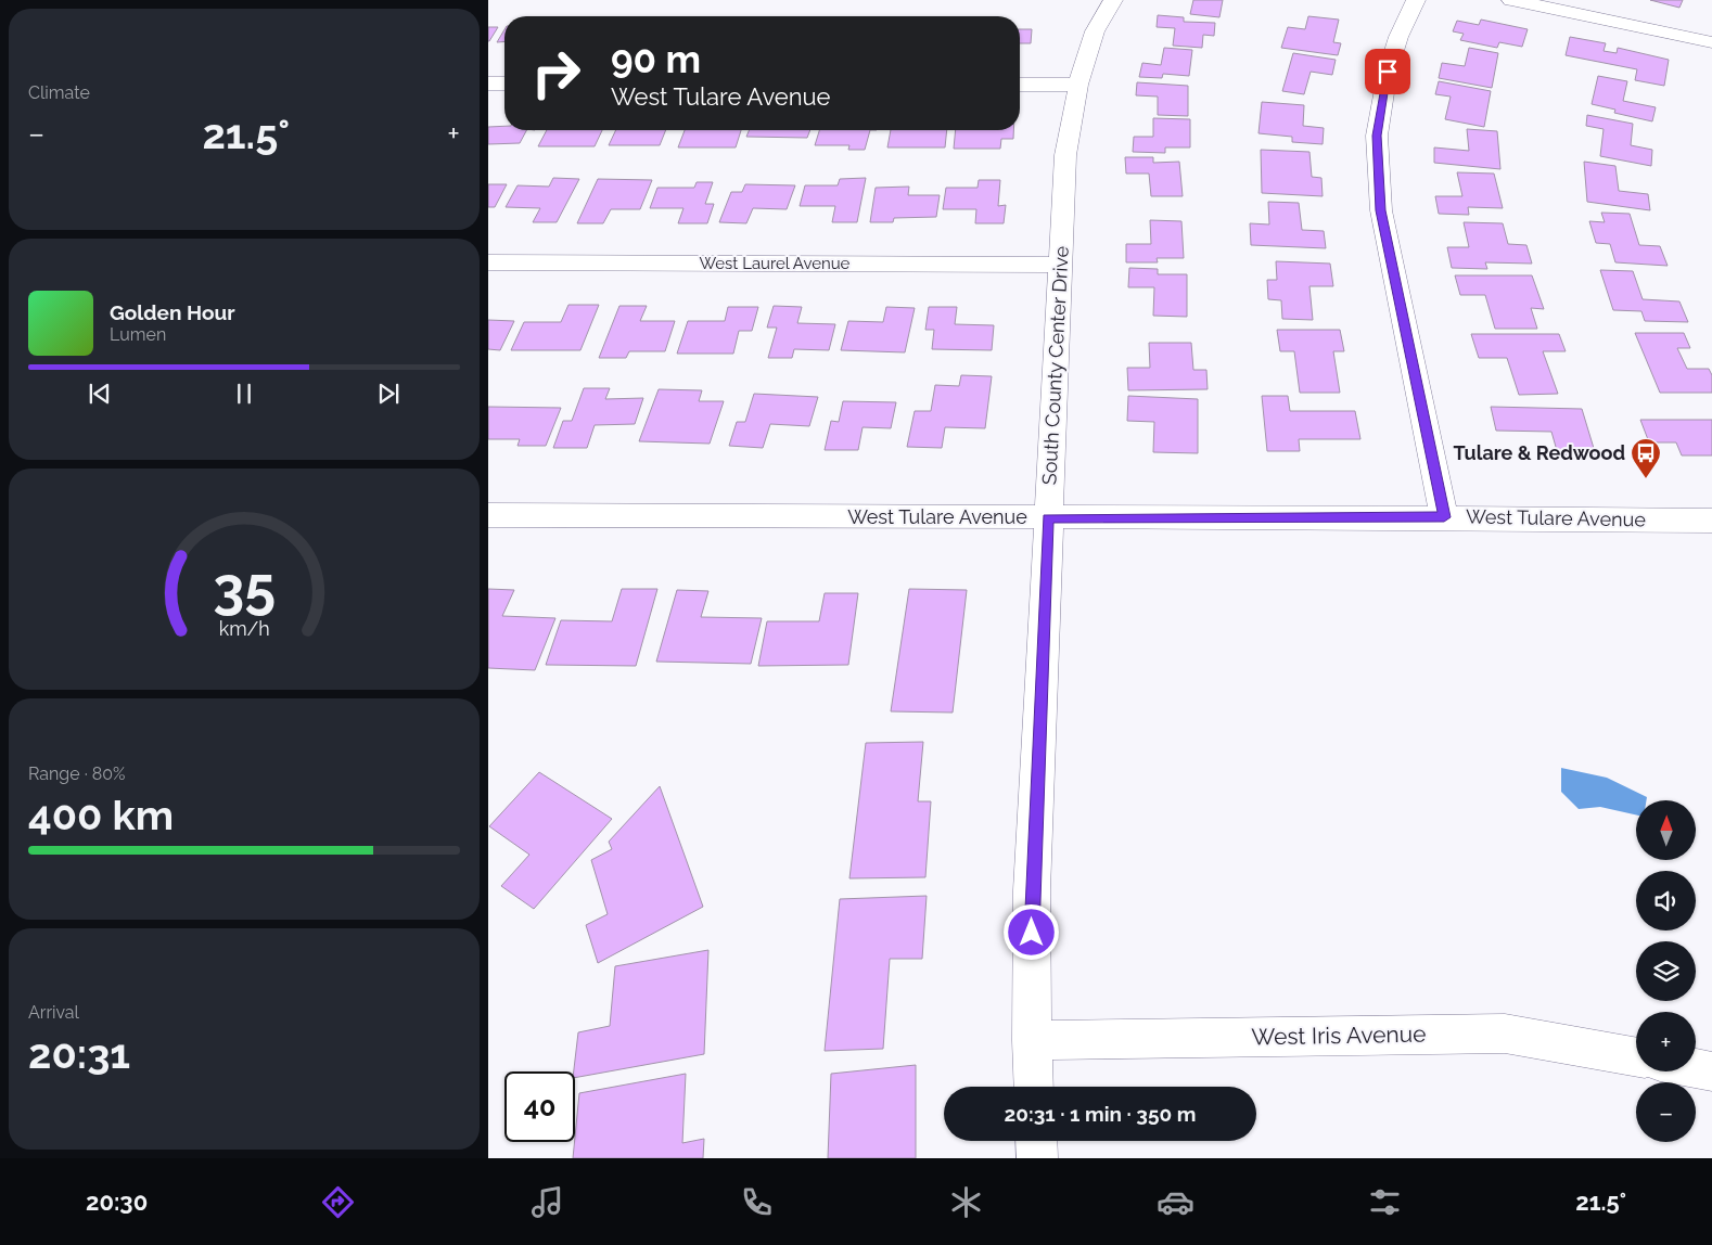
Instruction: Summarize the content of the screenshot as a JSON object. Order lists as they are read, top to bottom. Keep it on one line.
{"streets":{"street":["West Laurel Avenue","South County Center Drive","West Tulare Avenue","West Iris Avenue"]},"crossings":[["West Laurel Avenue","South County Center Drive"],["South County Center Drive","West Tulare Avenue"],["South County Center Drive","West Iris Avenue"]],"places":{"bus stop":["Tulare & Redwood"]},"north":"top","page":{"tile":["Climate",["Range · 80%","400 km"],["Arrival","20:31"]],"turn":["90 m","West Tulare Avenue"],"heat":["−","21.5°","+"],"song":["Golden Hour","Lumen"],"map_buttons":["+","−"],"limit":"40","trip":"20:31 · 1 min · 350 m","tabs":["20:30","21.5°"],"gauge":["35","km/h"]}}
